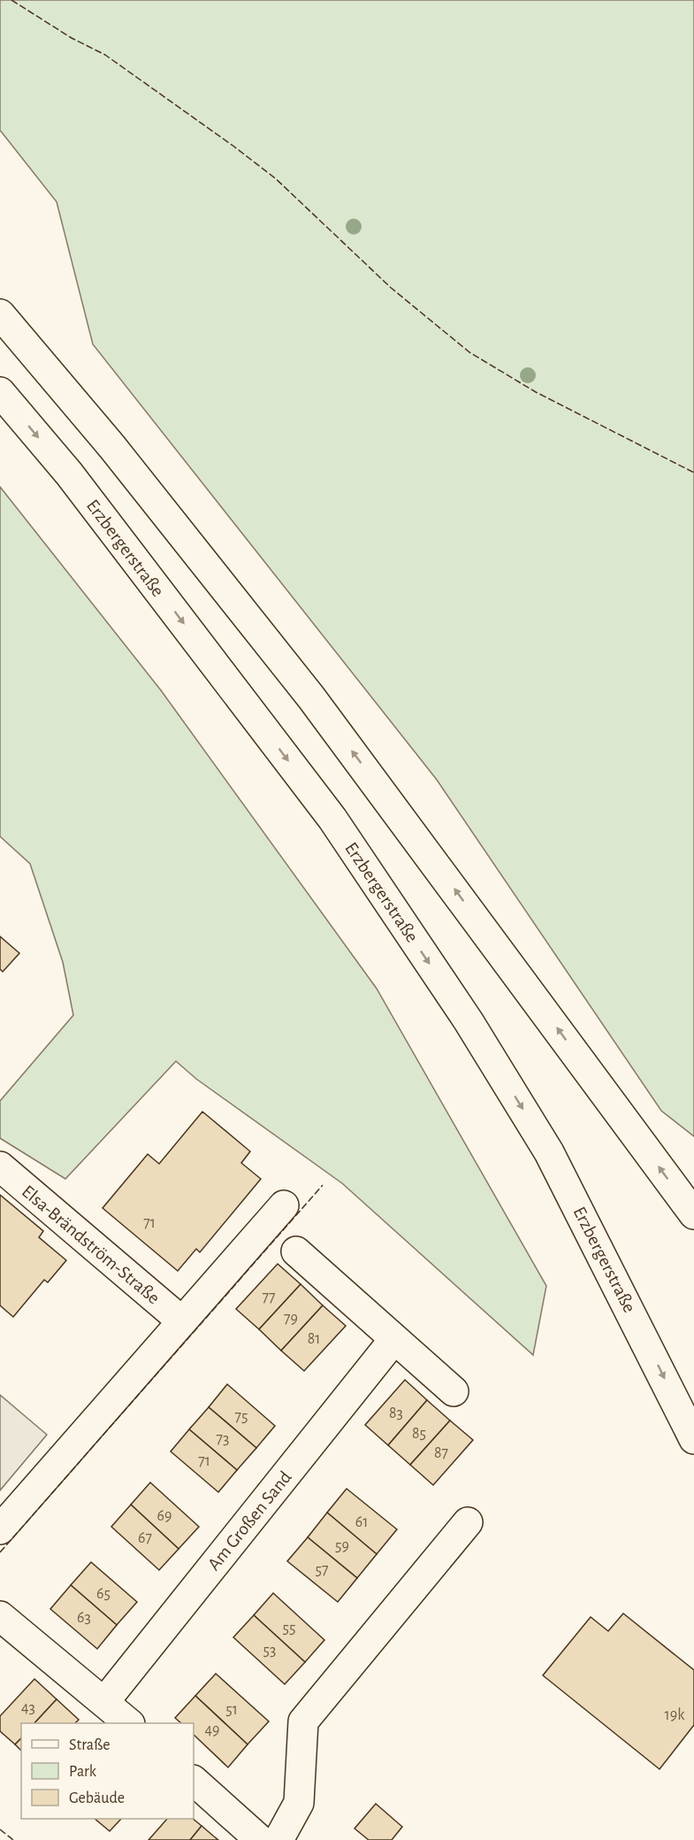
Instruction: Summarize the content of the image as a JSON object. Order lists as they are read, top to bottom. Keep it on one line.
{"streets":{"main road":["Erzbergerstraße","Elsa-Brändström-Straße","Am Großen Sand"]},"house_numbers":["71","77","79","81","83","75","85","73","87","71","69","61","67","59","57","65","63","55","53","43","51","19k","49"],"legend":["Straße","Park","Gebäude"]}
